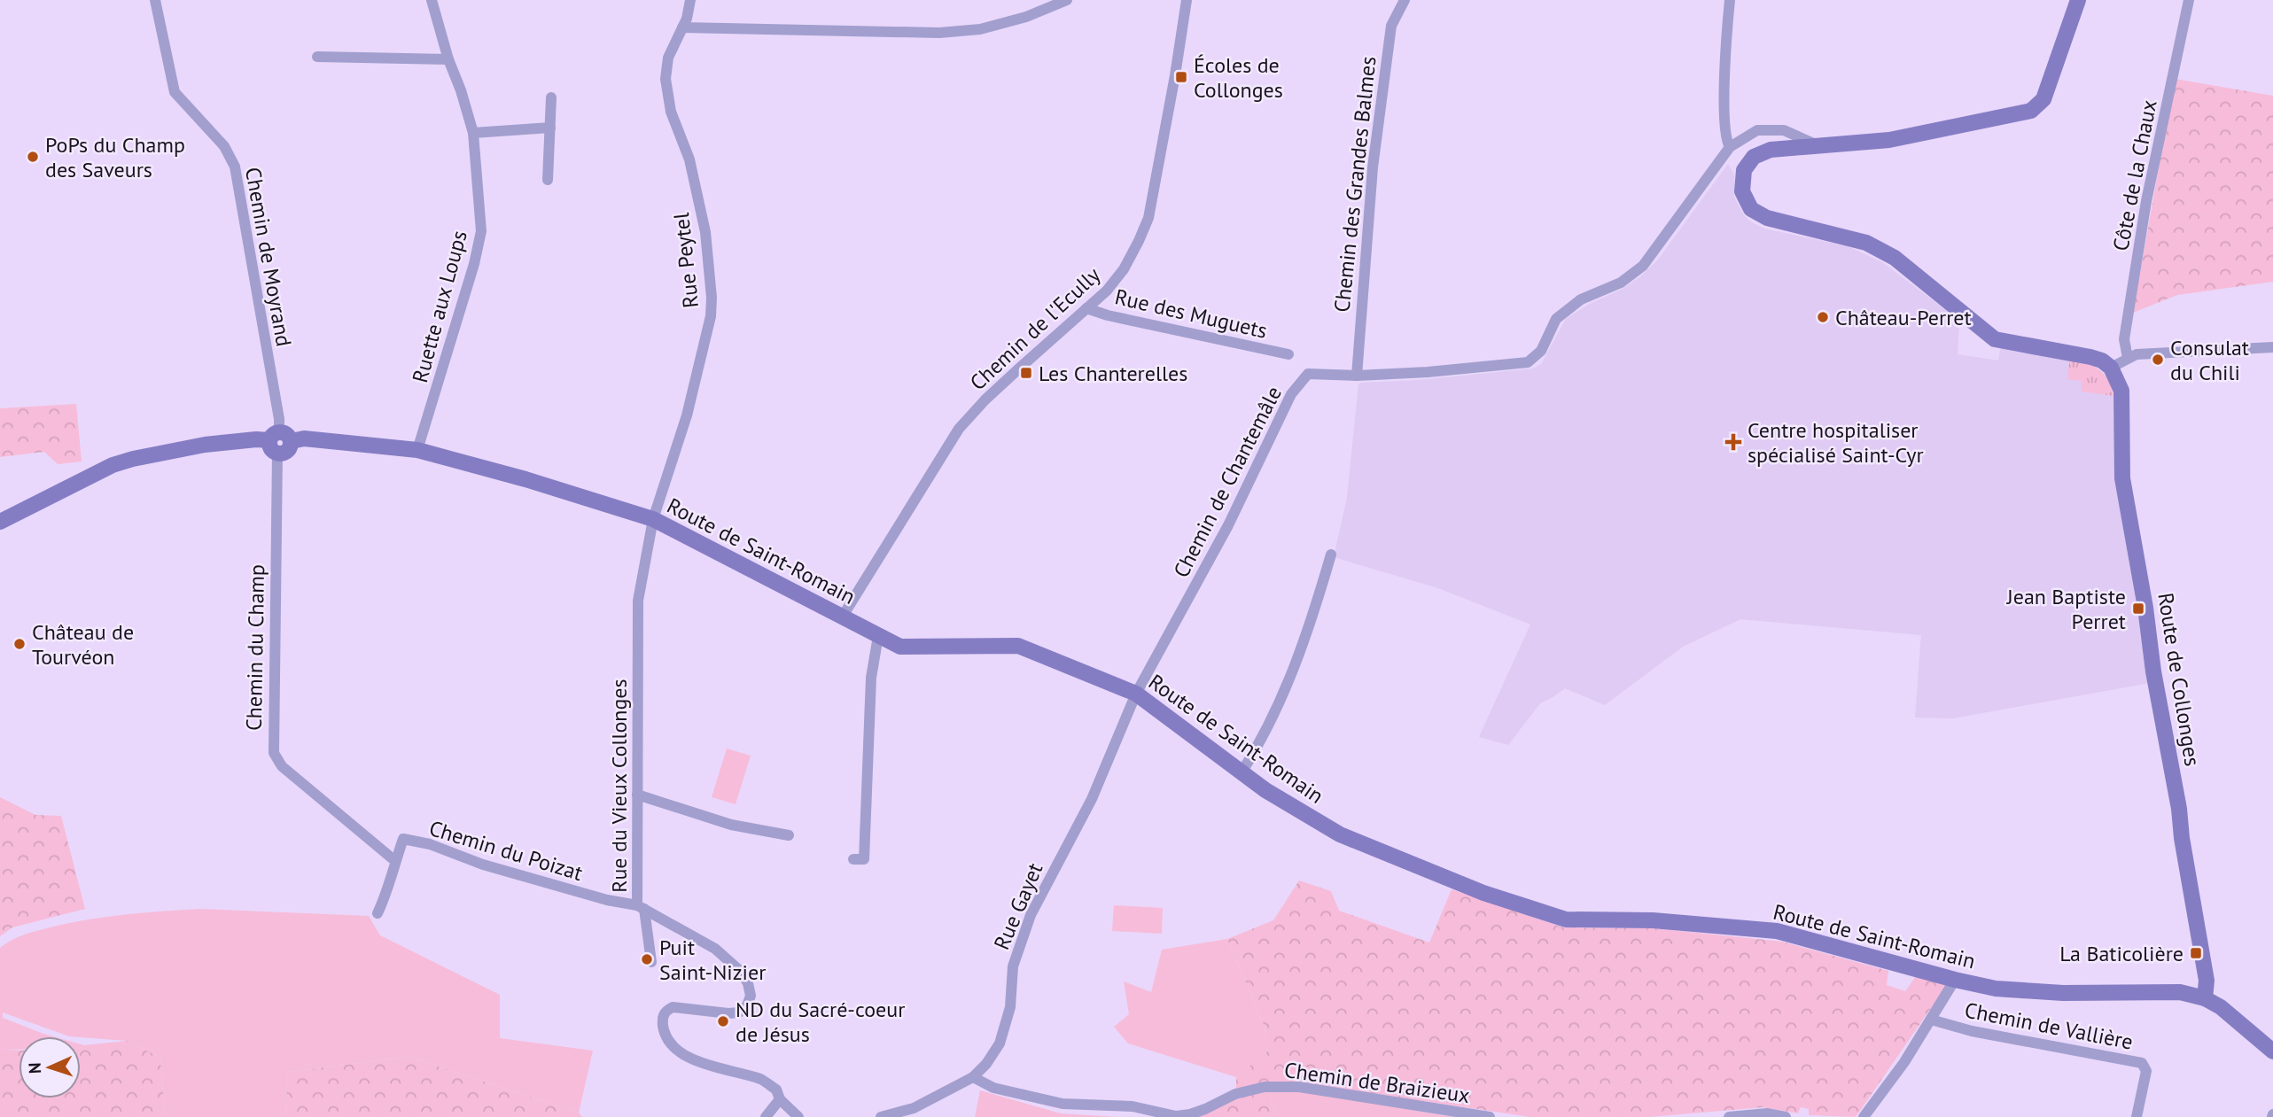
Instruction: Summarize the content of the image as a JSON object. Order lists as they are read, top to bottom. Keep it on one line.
{"streets":{"main road":["Route de Saint-Romain","Route de Collonges"],"street":["Côte de la Chaux","Chemin des Grandes Balmes","Chemin de Moyrand","Rue Peytel","Ruette aux Loups","Rue des Muguets","Chemin de l'Ecully","Chemin de Chantemâle","Chemin du Champ","Rue du Vieux Collonges","Chemin du Poizat","Rue Gayet","Chemin de Vallière","Chemin de Braizieux"]},"crossings":[["Chemin des Grandes Balmes","Chemin de Chantemâle"],["Chemin de Moyrand","Route de Saint-Romain"],["Chemin de Moyrand","Chemin du Champ"],["Rue Peytel","Route de Saint-Romain"],["Rue Peytel","Rue du Vieux Collonges"],["Ruette aux Loups","Route de Saint-Romain"],["Rue des Muguets","Chemin de l'Ecully"],["Chemin de l'Ecully","Route de Saint-Romain"],["Chemin de Chantemâle","Route de Saint-Romain"],["Chemin de Chantemâle","Rue Gayet"],["Route de Saint-Romain","Chemin du Champ"],["Route de Saint-Romain","Route de Collonges"],["Route de Saint-Romain","Rue du Vieux Collonges"],["Route de Saint-Romain","Rue Gayet"],["Chemin du Champ","Chemin du Poizat"],["Rue du Vieux Collonges","Chemin du Poizat"],["Rue Gayet","Chemin de Braizieux"]],"places":{"transit":["Écoles de Collonges","Les Chanterelles","Jean Baptiste Perret","La Baticolière"],"other":["PoPs du Champ des Saveurs","Château-Perret","Consulat du Chili","Château de Tourvéon","Puit Saint-Nizier","ND du Sacré-coeur de Jésus"],"health":["Centre hospitaliser spécialisé Saint-Cyr"]},"north":"left"}
